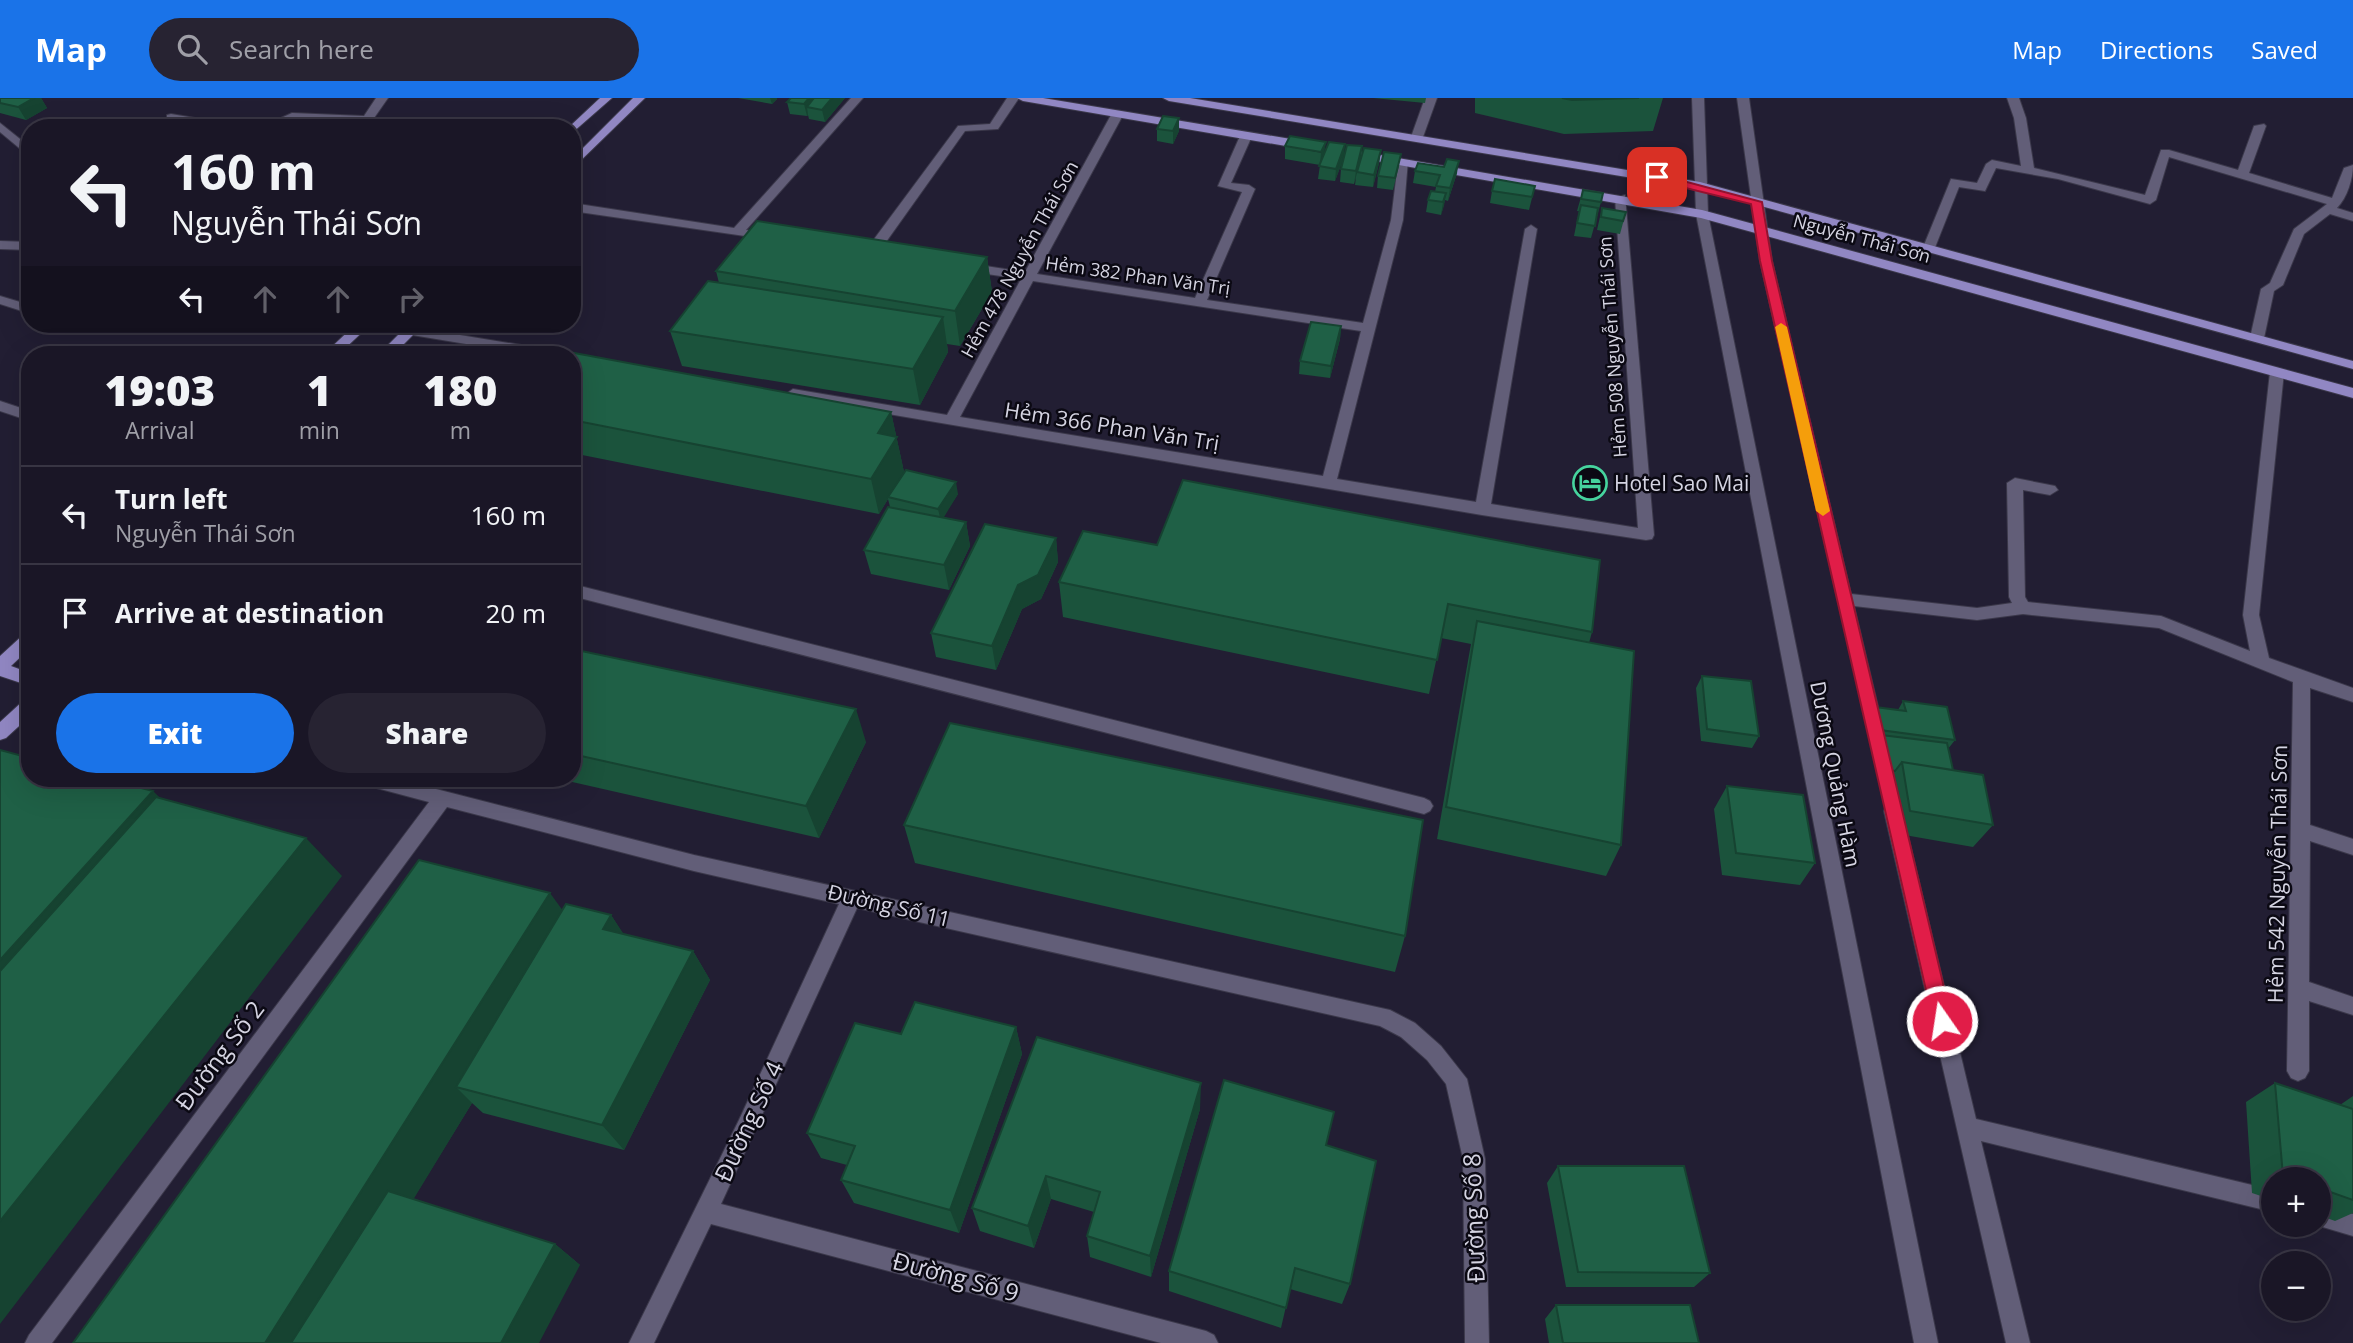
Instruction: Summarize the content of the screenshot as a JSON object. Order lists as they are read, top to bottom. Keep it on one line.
{"streets":{"main road":["Nguyễn Thái Sơn"],"street":["Hẻm 478 Nguyễn Thái Sơn","Hẻm 382 Phan Văn Trị","Hẻm 508 Nguyễn Thái Sơn","Hẻm 366 Phan Văn Trị","Dương Quảng Hàm","Hẻm 542 Nguyễn Thái Sơn","Đường Số 11","Đường Số 2","Đường Số 4","Đường Số 8","Đường Số 9"]},"crossings":[["Nguyễn Thái Sơn","Hẻm 478 Nguyễn Thái Sơn"],["Nguyễn Thái Sơn","Hẻm 508 Nguyễn Thái Sơn"],["Nguyễn Thái Sơn","Dương Quảng Hàm"],["Hẻm 478 Nguyễn Thái Sơn","Hẻm 382 Phan Văn Trị"],["Hẻm 478 Nguyễn Thái Sơn","Hẻm 366 Phan Văn Trị"],["Hẻm 508 Nguyễn Thái Sơn","Hẻm 366 Phan Văn Trị"],["Đường Số 11","Đường Số 2"],["Đường Số 11","Đường Số 4"],["Đường Số 11","Đường Số 8"],["Đường Số 4","Đường Số 9"]],"places":{"hotel":["Hotel Sao Mai"]},"page":{"header":"Map","search":"Search here","nav":["Map","Directions","Saved"],"turn":["160 m","Nguyễn Thái Sơn"],"eta":["19:03","Arrival","1","min","180","m"],"list":[{"name":"Turn left","note":"Nguyễn Thái Sơn","value":"160 m"},{"name":"Arrive at destination","value":"20 m"}],"buttons":["Exit","Share"],"map_buttons":["+","−"]}}
